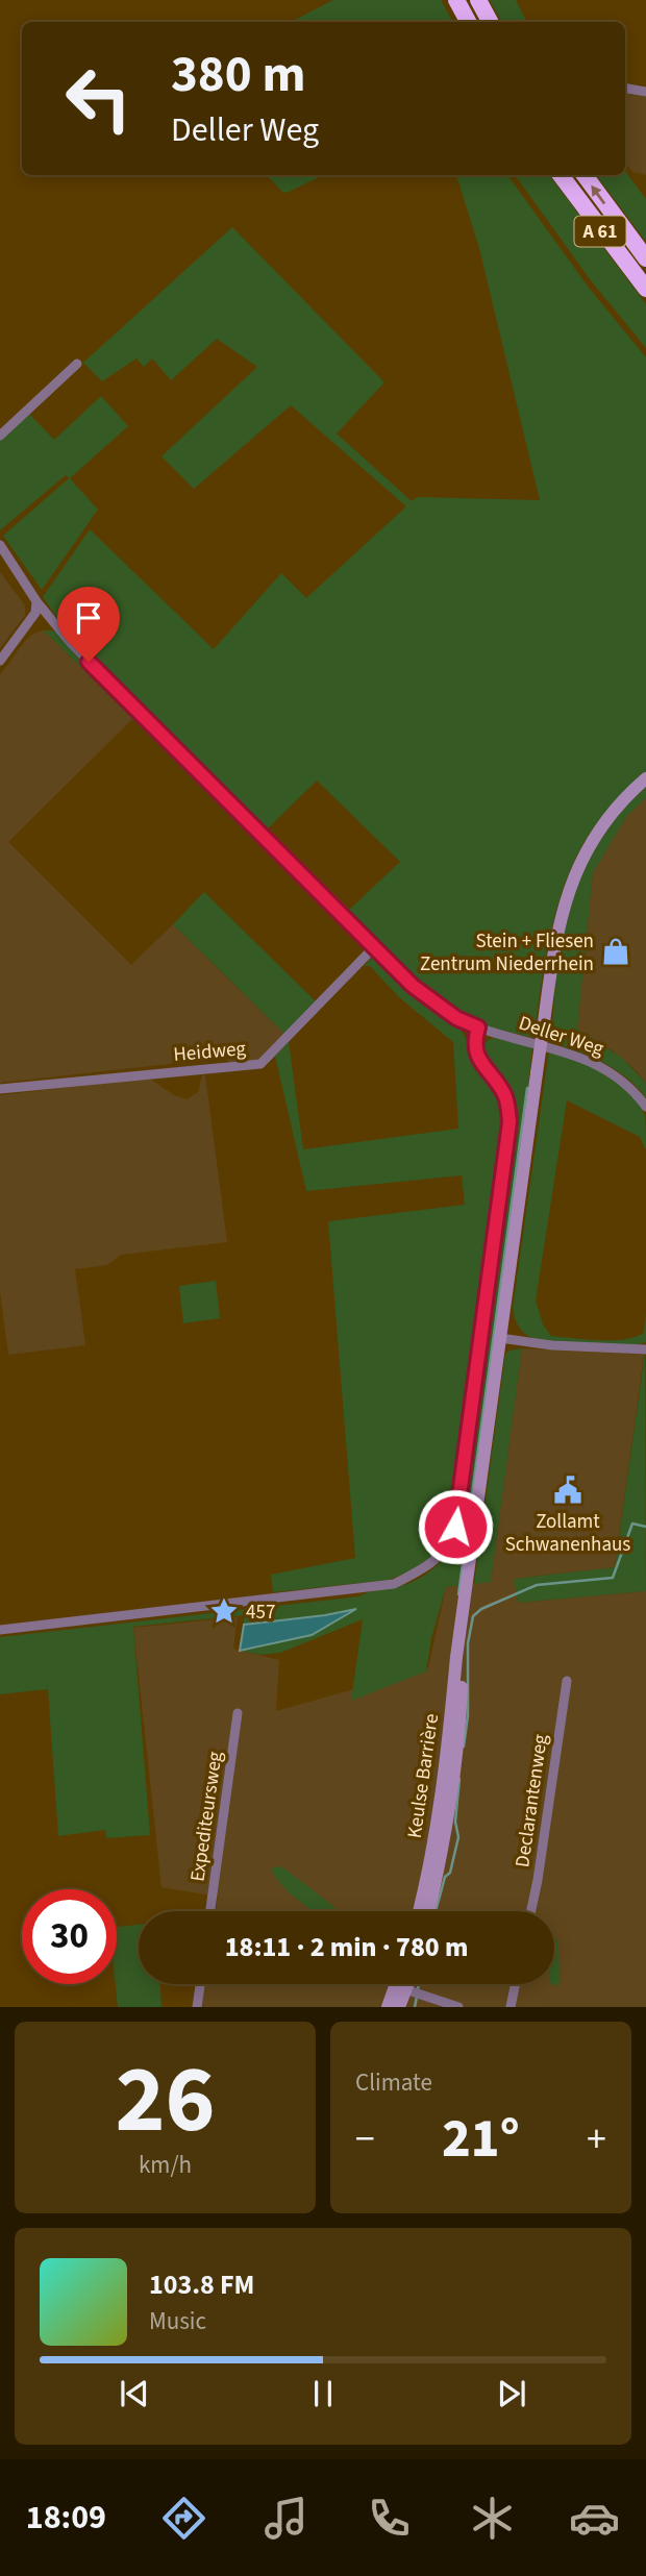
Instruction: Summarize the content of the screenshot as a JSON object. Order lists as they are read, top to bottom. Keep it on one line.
{"streets":{"highway":["A 61"],"main road":["Keulse Barrière"],"street":["Deller Weg","Heidweg","Declarantenweg","Expediteursweg"]},"crossings":[["Deller Weg","Heidweg"]],"places":{"shop":["Stein + Fliesen Zentrum Niederrhein"],"public building":["Zollamt Schwanenhaus"],"place":["457"]},"page":{"turn":["380 m","Deller Weg"],"limit":"30","trip":"18:11 · 2 min · 780 m","tile":[["26","km/h"],"Climate"],"heat":["−","21°","+"],"song":["103.8 FM","Music"],"tabs":"18:09"}}
